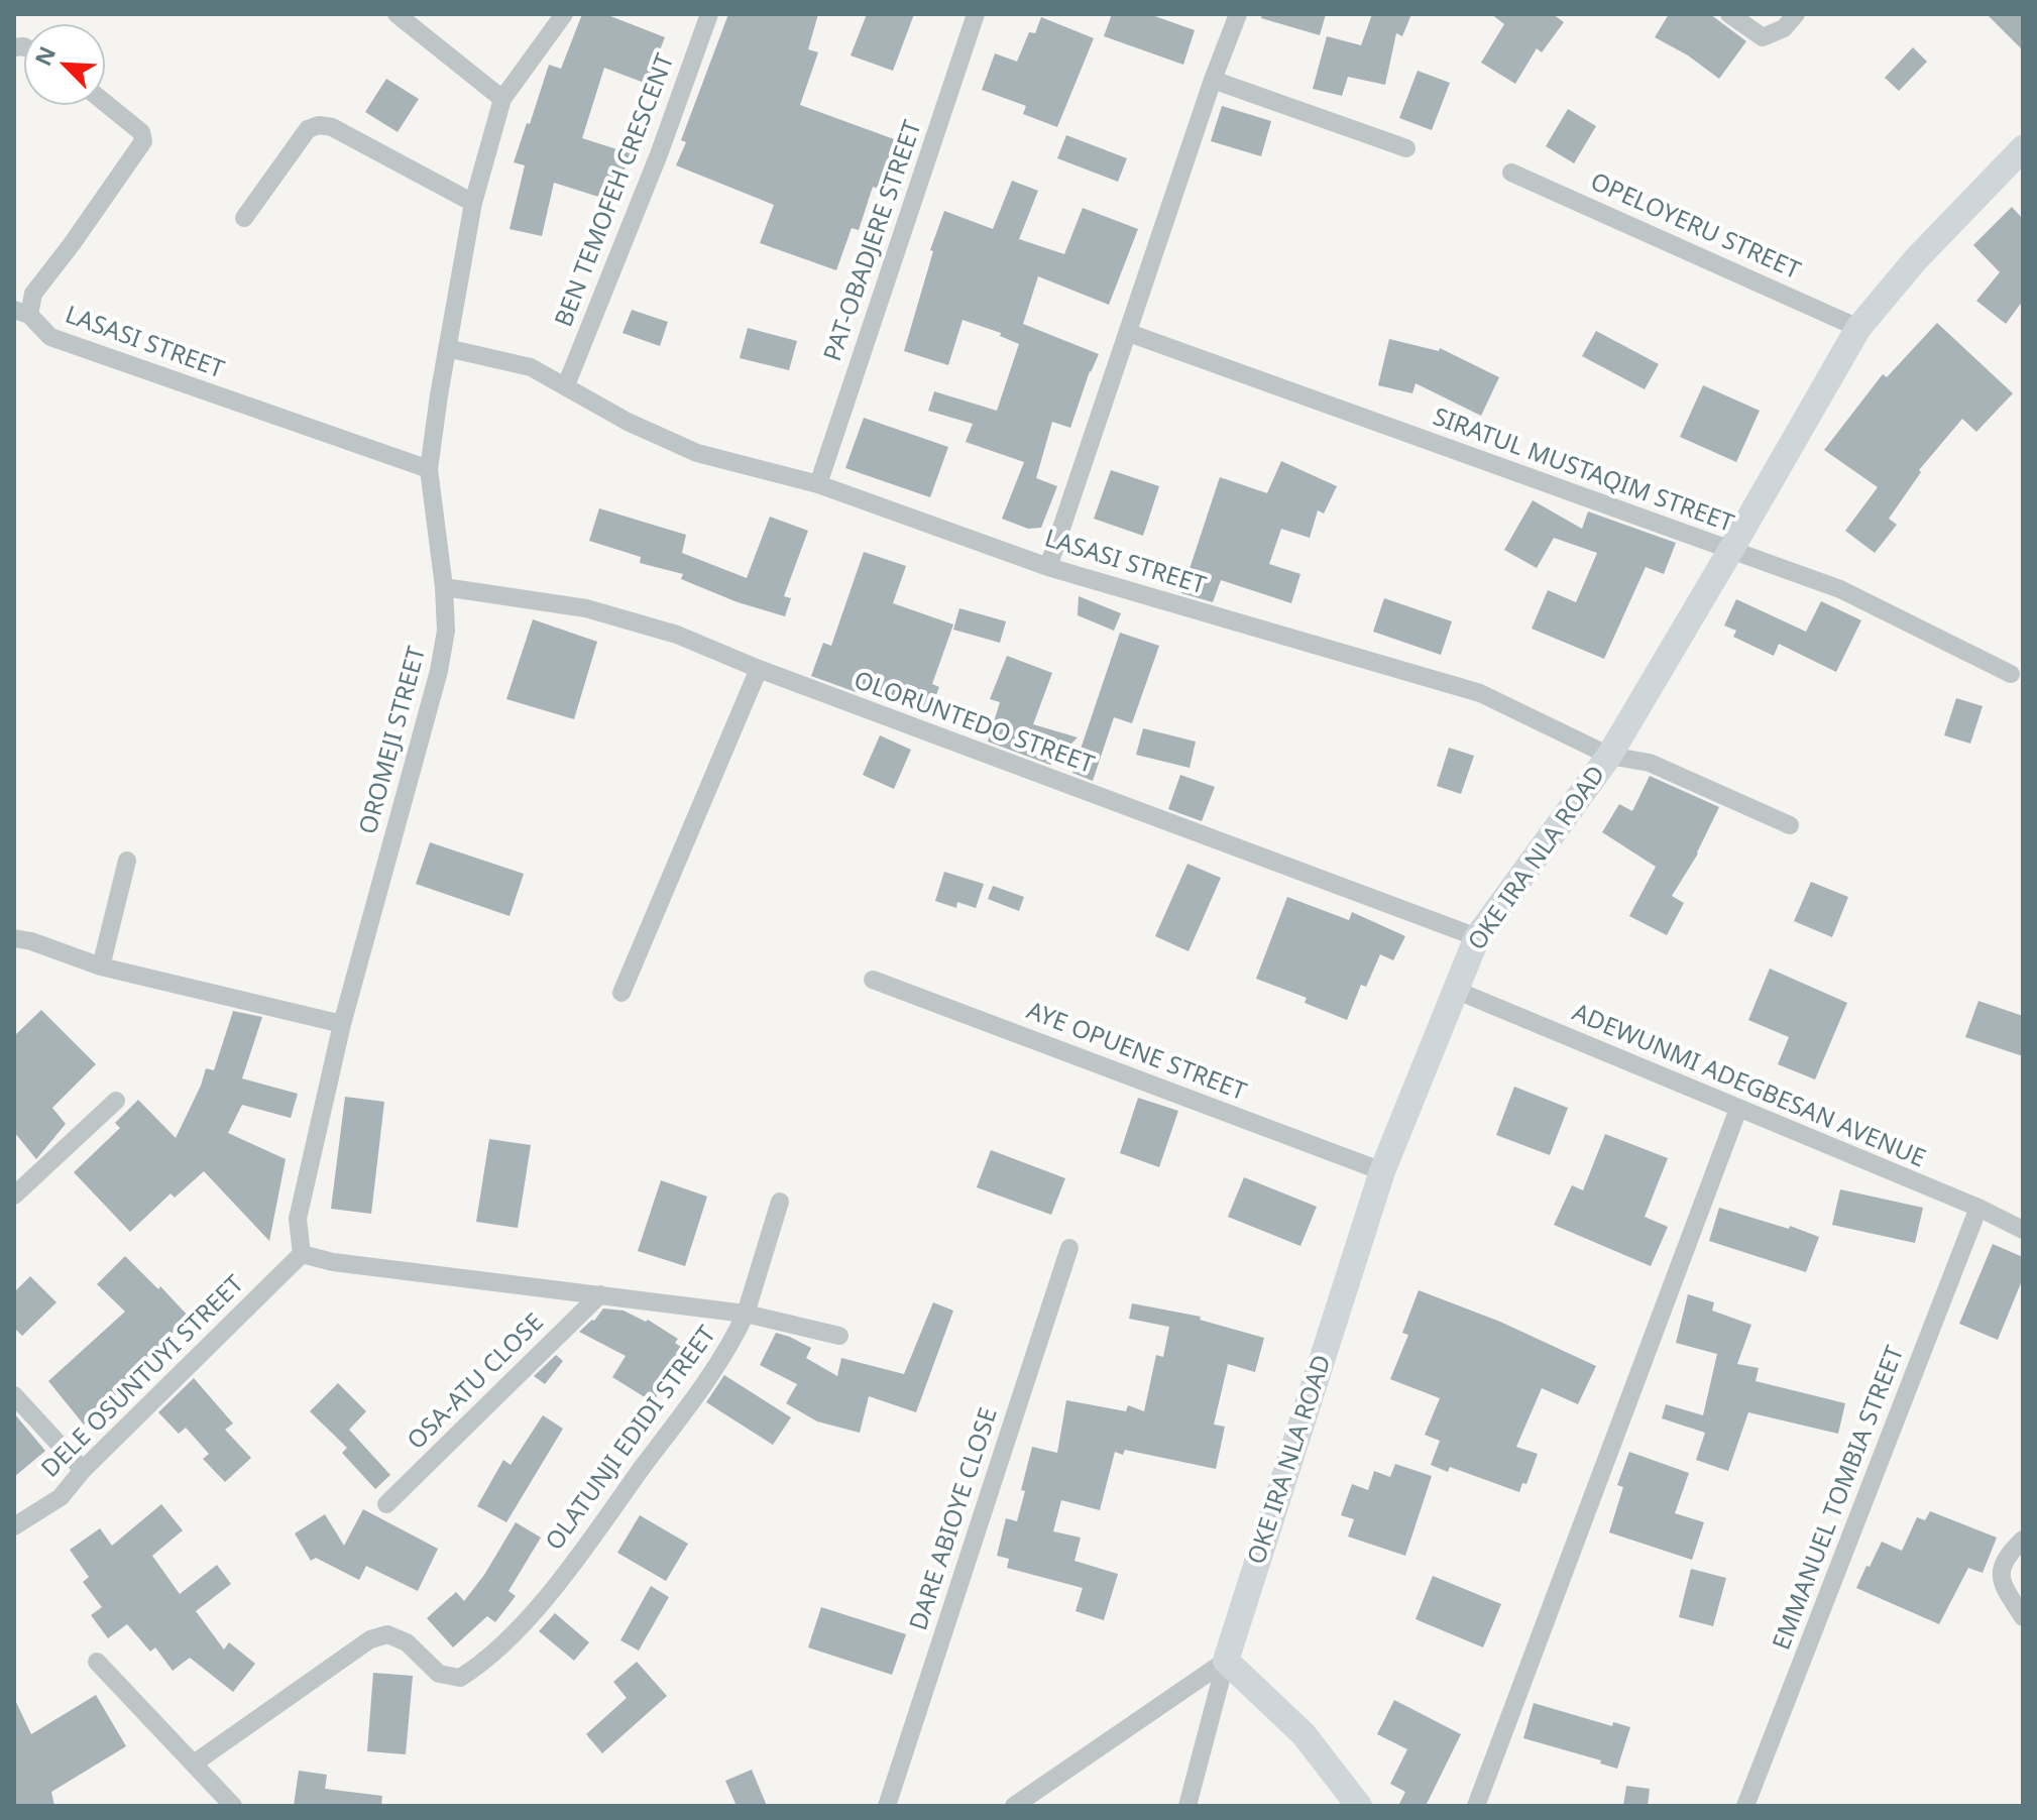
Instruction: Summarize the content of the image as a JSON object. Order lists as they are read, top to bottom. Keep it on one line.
{"streets":{"street":["BEN TEMOFEH CRESCENT","OPELOYERU STREET","PAT-OBADJERE STREET","LASASI STREET","SIRATUL MUSTAQIM STREET","OLORUNTEDO STREET","OROMEJI STREET","OKE IRA NLA ROAD","AYE OPUENE STREET","ADEWUNMI ADEGBESAN AVENUE","DELE OSUNTUYI STREET","OSA-ATU CLOSE","OLATUNJI EDIDI STREET","EMMANUEL TOMBIA STREET","DARE ABIOYE CLOSE"]},"crossings":[["BEN TEMOFEH CRESCENT","LASASI STREET"],["OPELOYERU STREET","OKE IRA NLA ROAD"],["PAT-OBADJERE STREET","LASASI STREET"],["LASASI STREET","OROMEJI STREET"],["LASASI STREET","OKE IRA NLA ROAD"],["SIRATUL MUSTAQIM STREET","OKE IRA NLA ROAD"],["OLORUNTEDO STREET","OROMEJI STREET"],["OLORUNTEDO STREET","OKE IRA NLA ROAD"],["OROMEJI STREET","DELE OSUNTUYI STREET"],["OROMEJI STREET","OLATUNJI EDIDI STREET"],["OKE IRA NLA ROAD","AYE OPUENE STREET"],["OKE IRA NLA ROAD","ADEWUNMI ADEGBESAN AVENUE"],["ADEWUNMI ADEGBESAN AVENUE","EMMANUEL TOMBIA STREET"],["DELE OSUNTUYI STREET","OLATUNJI EDIDI STREET"],["OSA-ATU CLOSE","OLATUNJI EDIDI STREET"]],"north":"top left"}
